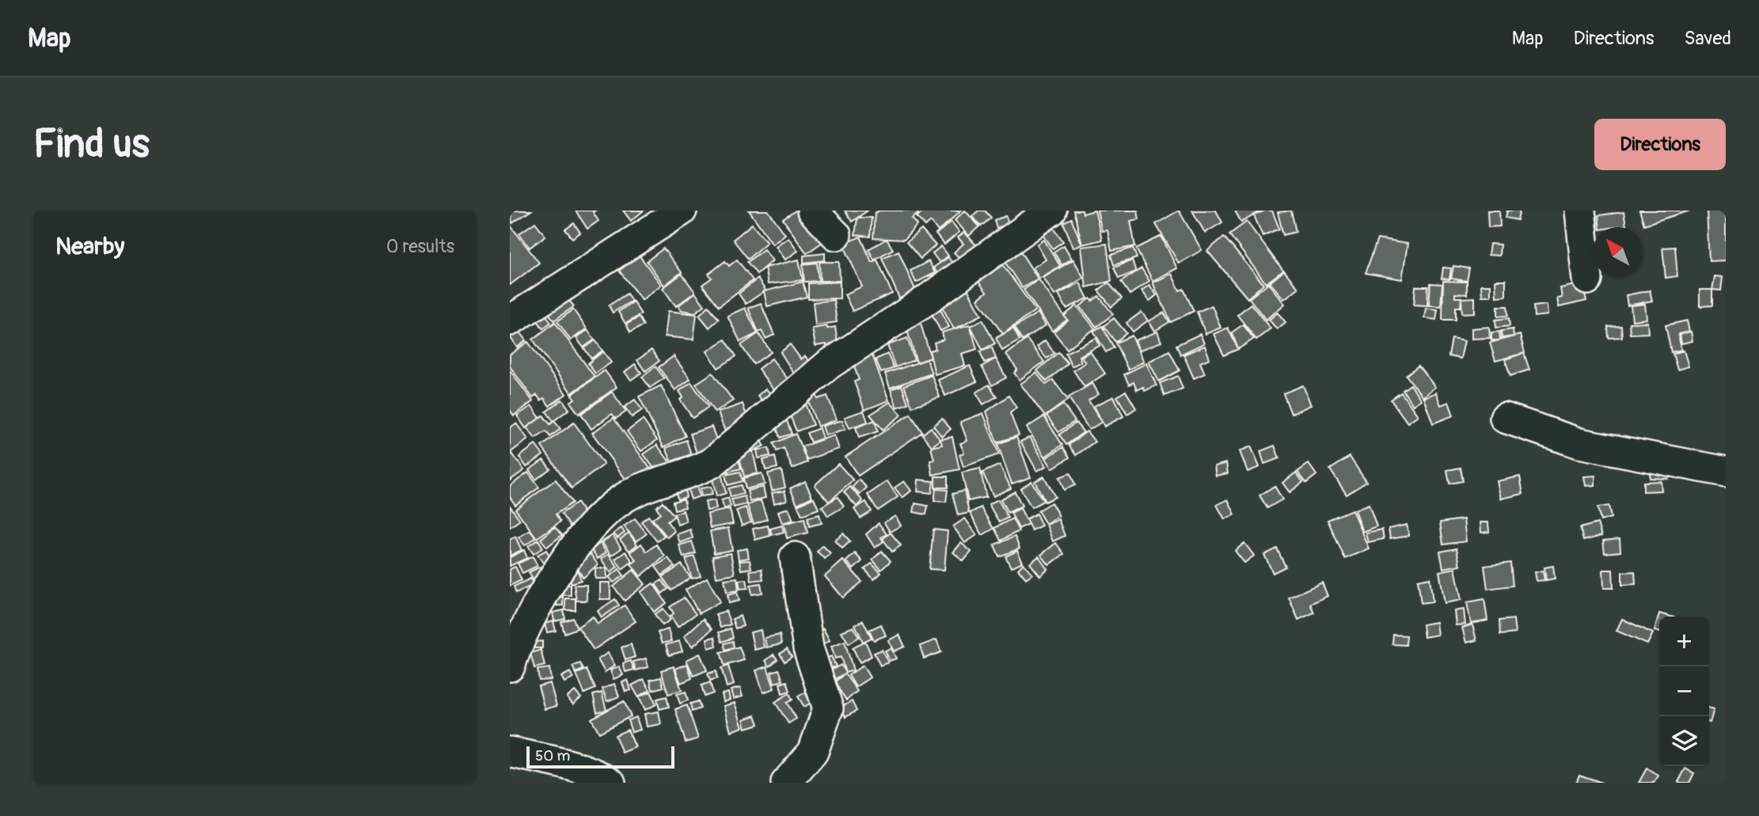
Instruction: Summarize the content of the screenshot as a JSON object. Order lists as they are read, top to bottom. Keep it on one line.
{"scale_bar":"50 m","north":"top left","page":{"header":"Map","nav":["Map","Directions","Saved"],"buttons":"Directions","title":"Find us","heading":["Nearby","0 results"],"map_buttons":["+","−"],"scale":"50 m"}}
